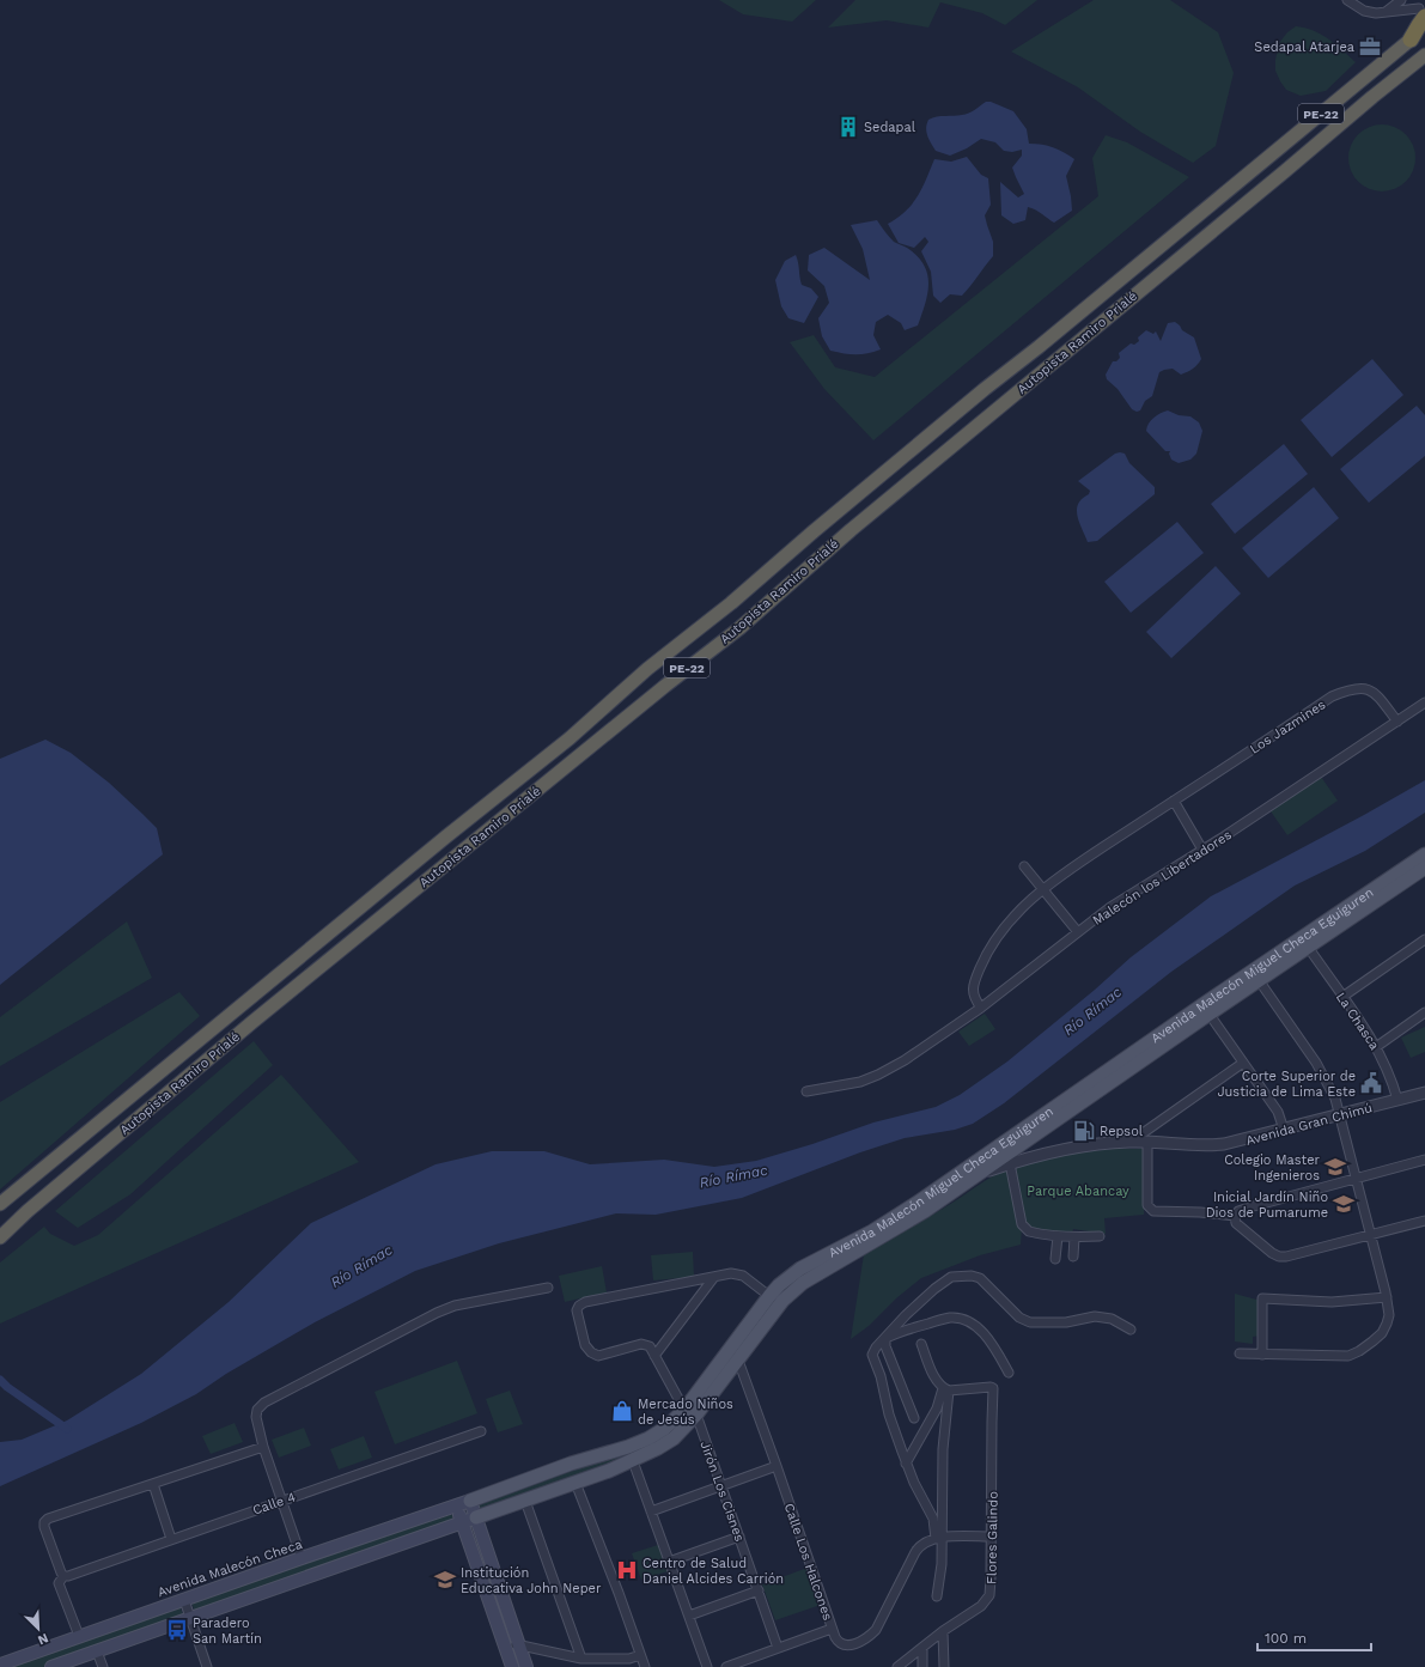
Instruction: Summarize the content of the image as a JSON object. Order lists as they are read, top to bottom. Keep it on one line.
{"streets":{"highway":["PE-22","Autopista Ramiro Prialé"],"main road":["Avenida Malecón Miguel Checa Eguiguren","Avenida Malecón Checa"],"street":["Los Jazmines","Malecón los Libertadores","La Chasca","Avenida Gran Chimú","Jirón Los Cisnes","Calle 4","Flores Galindo","Calle Los Halcones"]},"crossings":[["Los Jazmines","Malecón los Libertadores"],["Avenida Malecón Miguel Checa Eguiguren","La Chasca"],["Avenida Malecón Miguel Checa Eguiguren","Avenida Gran Chimú"],["Avenida Malecón Miguel Checa Eguiguren","Jirón Los Cisnes"],["Avenida Malecón Miguel Checa Eguiguren","Calle Los Halcones"],["Avenida Malecón Miguel Checa Eguiguren","Avenida Malecón Checa"],["La Chasca","Avenida Gran Chimú"]],"water":["Río Rímac"],"parks":["Parque Abancay"],"places":{"office":["Sedapal Atarjea"],"building":["Sedapal"],"public building":["Corte Superior de Justicia de Lima Este"],"fuel station":["Repsol"],"school or university":["Colegio Master Ingenieros","Inicial Jardín Niño Dios de Pumarume","Institución Educativa John Neper"],"shop":["Mercado Niños de Jesús"],"hospital":["Centro de Salud Daniel Alcides Carrión"],"bus stop":["Paradero San Martín"]},"scale_bar":"100 m","north":"bottom right"}
